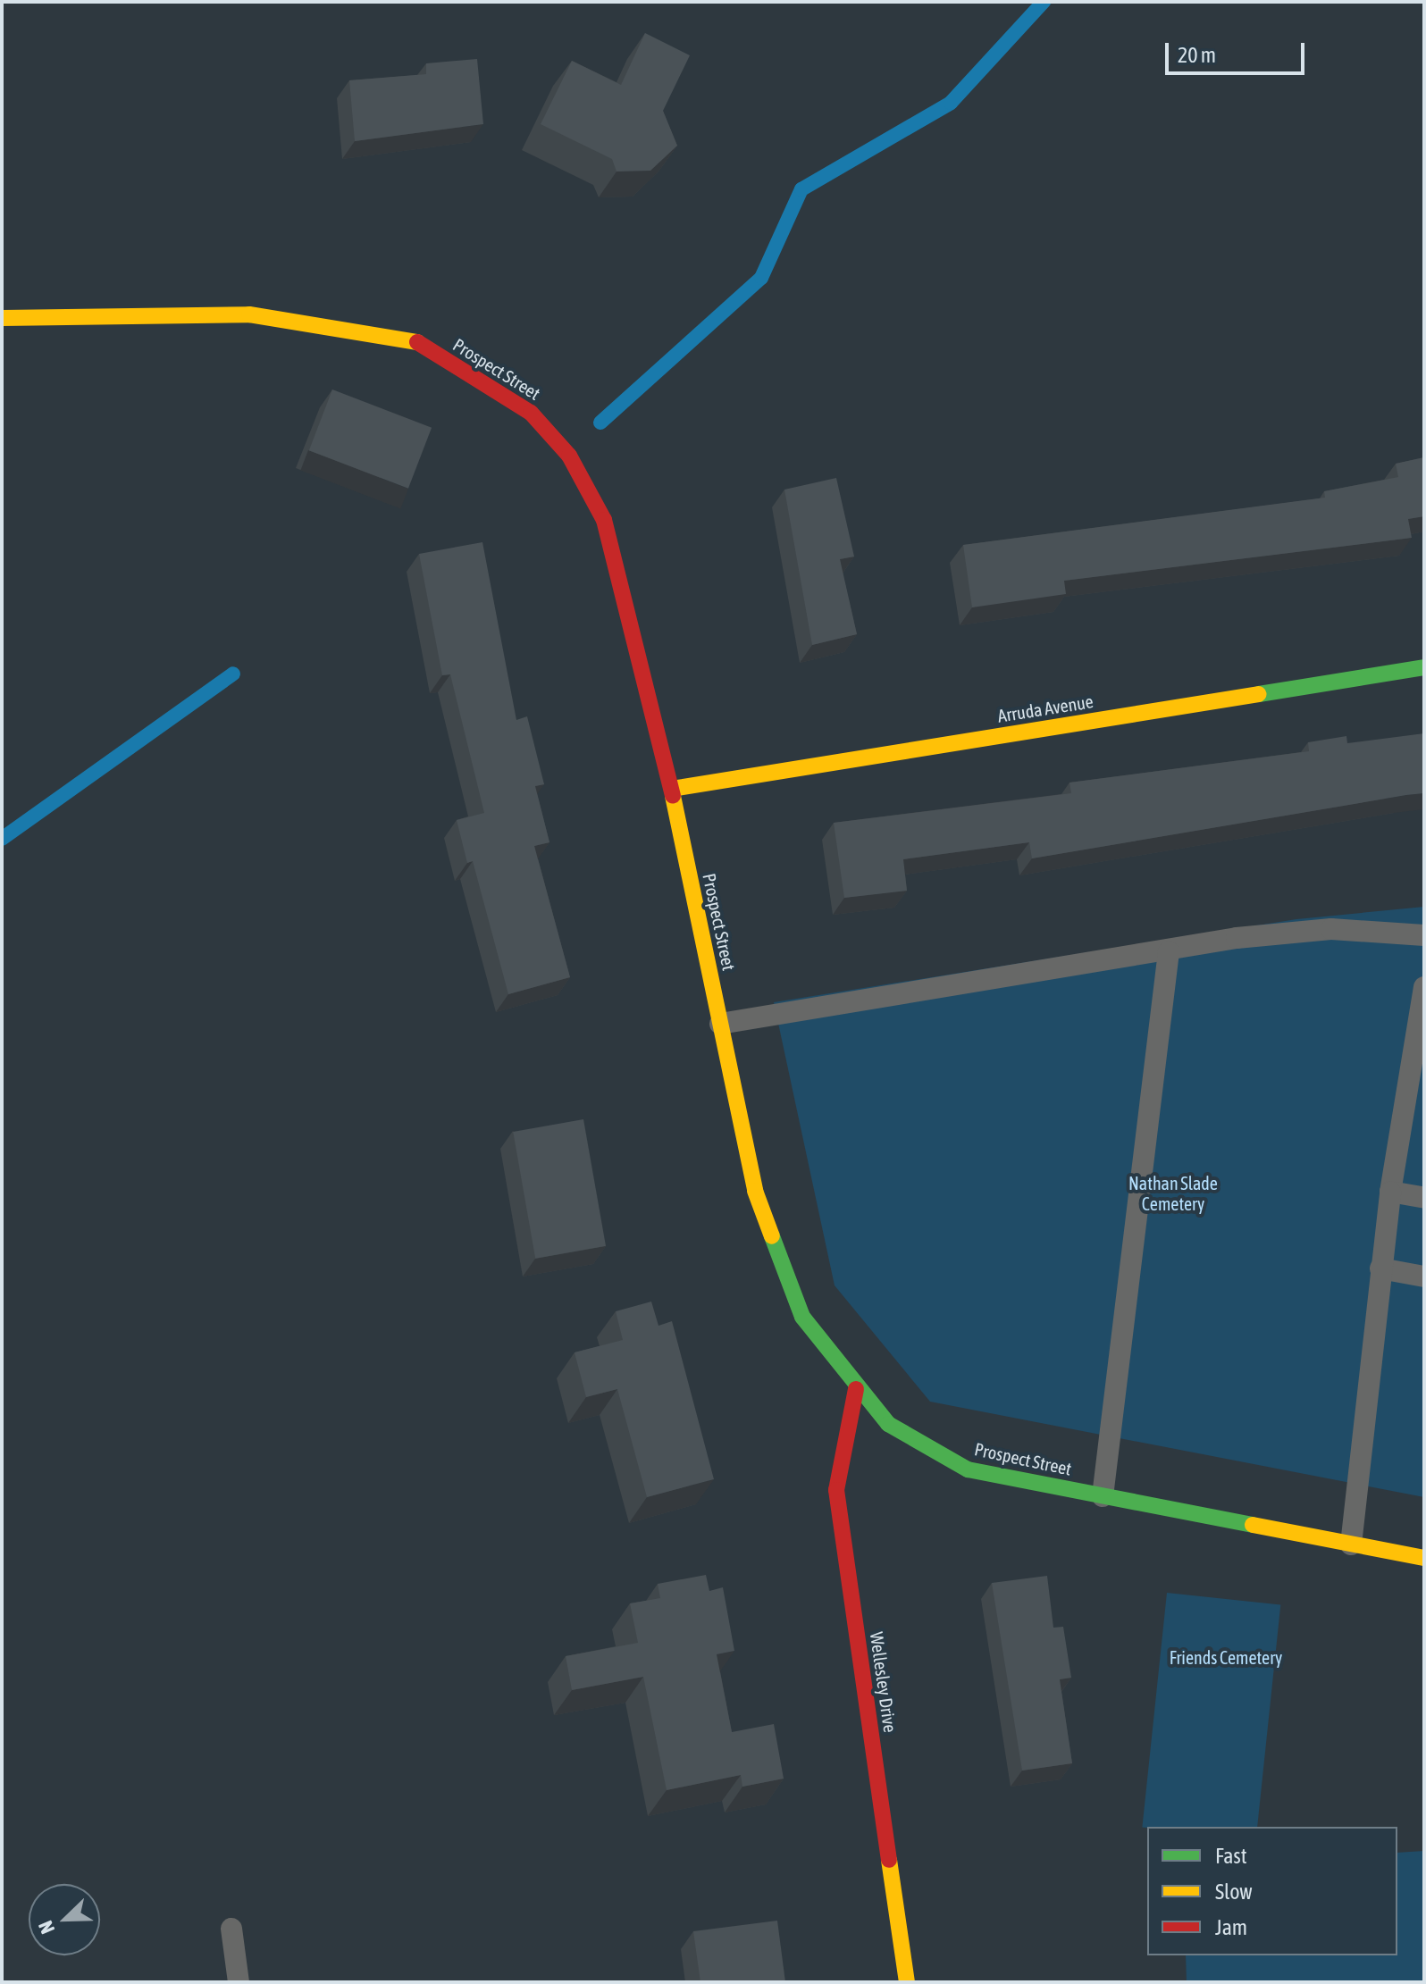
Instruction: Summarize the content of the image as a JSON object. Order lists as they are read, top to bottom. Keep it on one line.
{"streets":{"street":["Prospect Street","Arruda Avenue","Wellesley Drive"]},"crossings":[["Prospect Street","Arruda Avenue"],["Prospect Street","Wellesley Drive"]],"parks":["Nathan Slade Cemetery","Friends Cemetery"],"legend":["Fast","Slow","Jam"],"scale_bar":"20 m","north":"bottom left"}
